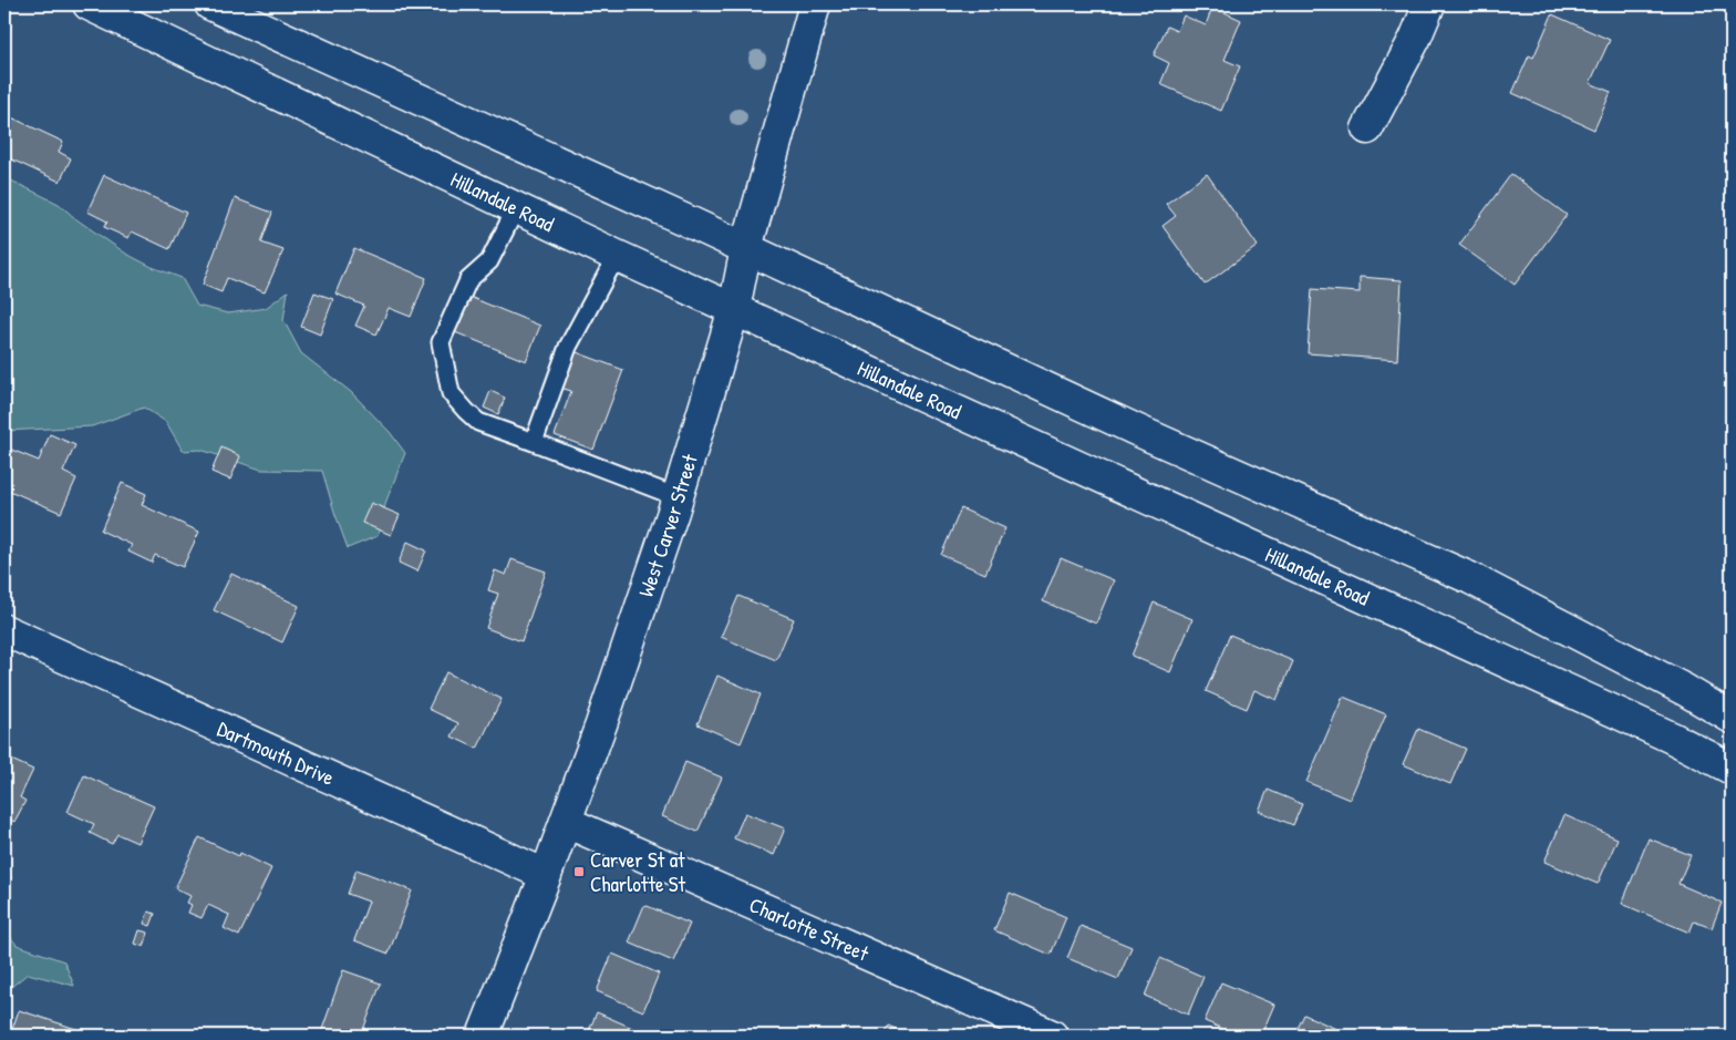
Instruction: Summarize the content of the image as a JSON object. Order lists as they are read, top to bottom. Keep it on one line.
{"streets":{"street":["Hillandale Road","West Carver Street","Dartmouth Drive","Charlotte Street"]},"crossings":[["Hillandale Road","West Carver Street"],["West Carver Street","Dartmouth Drive"],["West Carver Street","Charlotte Street"]],"places":{"transit":["Carver St at Charlotte St"]}}
